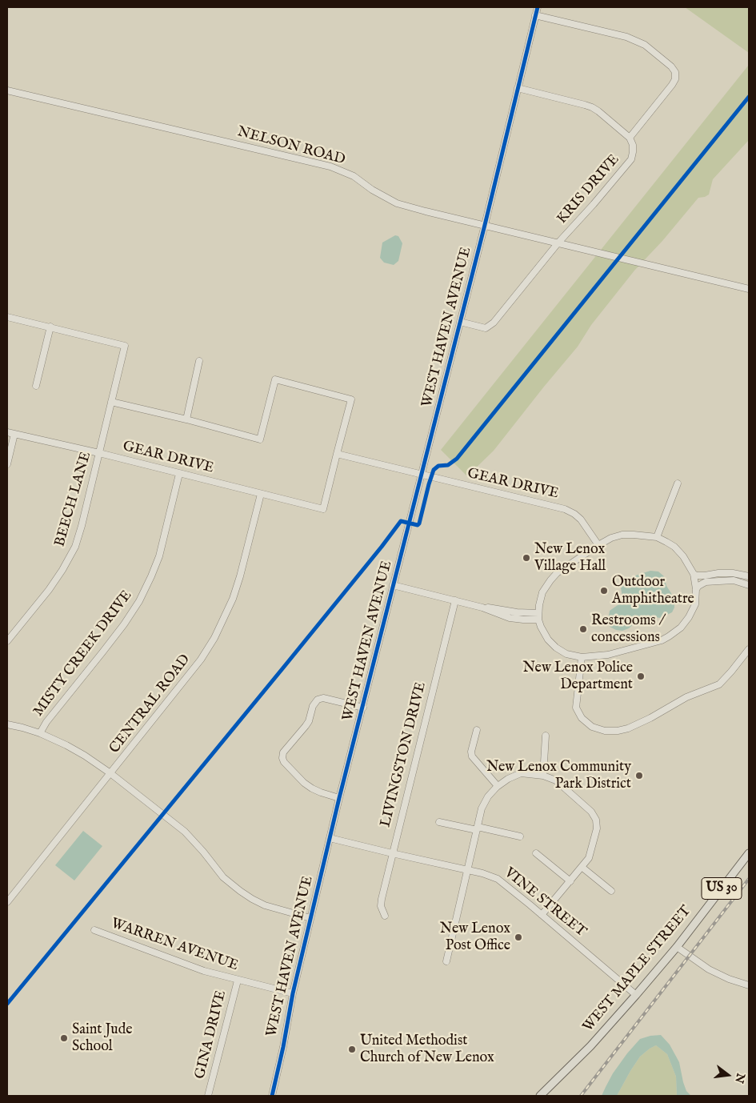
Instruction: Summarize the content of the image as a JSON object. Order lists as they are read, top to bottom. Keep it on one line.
{"streets":{"main road":["US 30","WEST MAPLE STREET"],"street":["NELSON ROAD","KRIS DRIVE","WEST HAVEN AVENUE","GEAR DRIVE","BEECH LANE","MISTY CREEK DRIVE","CENTRAL ROAD","LIVINGSTON DRIVE","VINE STREET","WARREN AVENUE","GINA DRIVE"]},"crossings":[["NELSON ROAD","KRIS DRIVE"],["NELSON ROAD","WEST HAVEN AVENUE"],["KRIS DRIVE","WEST HAVEN AVENUE"],["WEST HAVEN AVENUE","GEAR DRIVE"],["WEST HAVEN AVENUE","VINE STREET"],["WEST HAVEN AVENUE","WARREN AVENUE"],["GEAR DRIVE","BEECH LANE"],["GEAR DRIVE","MISTY CREEK DRIVE"],["GEAR DRIVE","CENTRAL ROAD"],["LIVINGSTON DRIVE","VINE STREET"],["VINE STREET","WEST MAPLE STREET"],["WARREN AVENUE","GINA DRIVE"]],"places":["New Lenox Village Hall","Outdoor Amphitheatre","Restrooms / concessions","New Lenox Police Department","New Lenox Community Park District","New Lenox Post Office","Saint Jude School","United Methodist Church of New Lenox"],"north":"right"}
